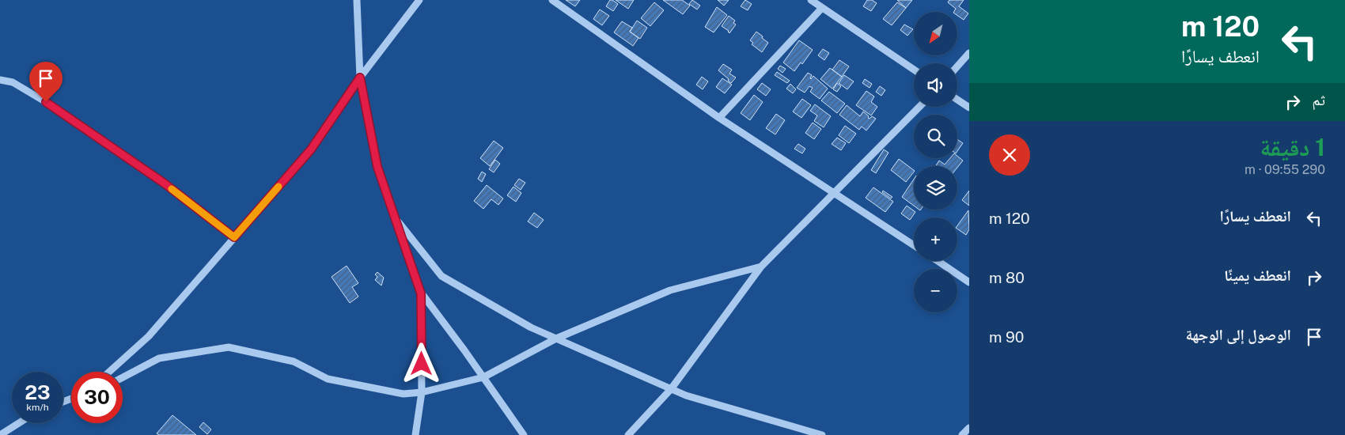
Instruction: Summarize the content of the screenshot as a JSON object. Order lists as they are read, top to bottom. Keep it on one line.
{"north":"bottom left","page":{"turn":["120 m","انعطف يسارًا"],"map_buttons":["+","−"],"then":"ثم","heading":["1 دقيقة","290 m · 09:55"],"list":[{"name":"انعطف يسارًا","value":"120 m"},{"name":"انعطف يمينًا","value":"80 m"},{"name":"الوصول إلى الوجهة","value":"90 m"}],"speed":"23 km/h","limit":"30"}}
